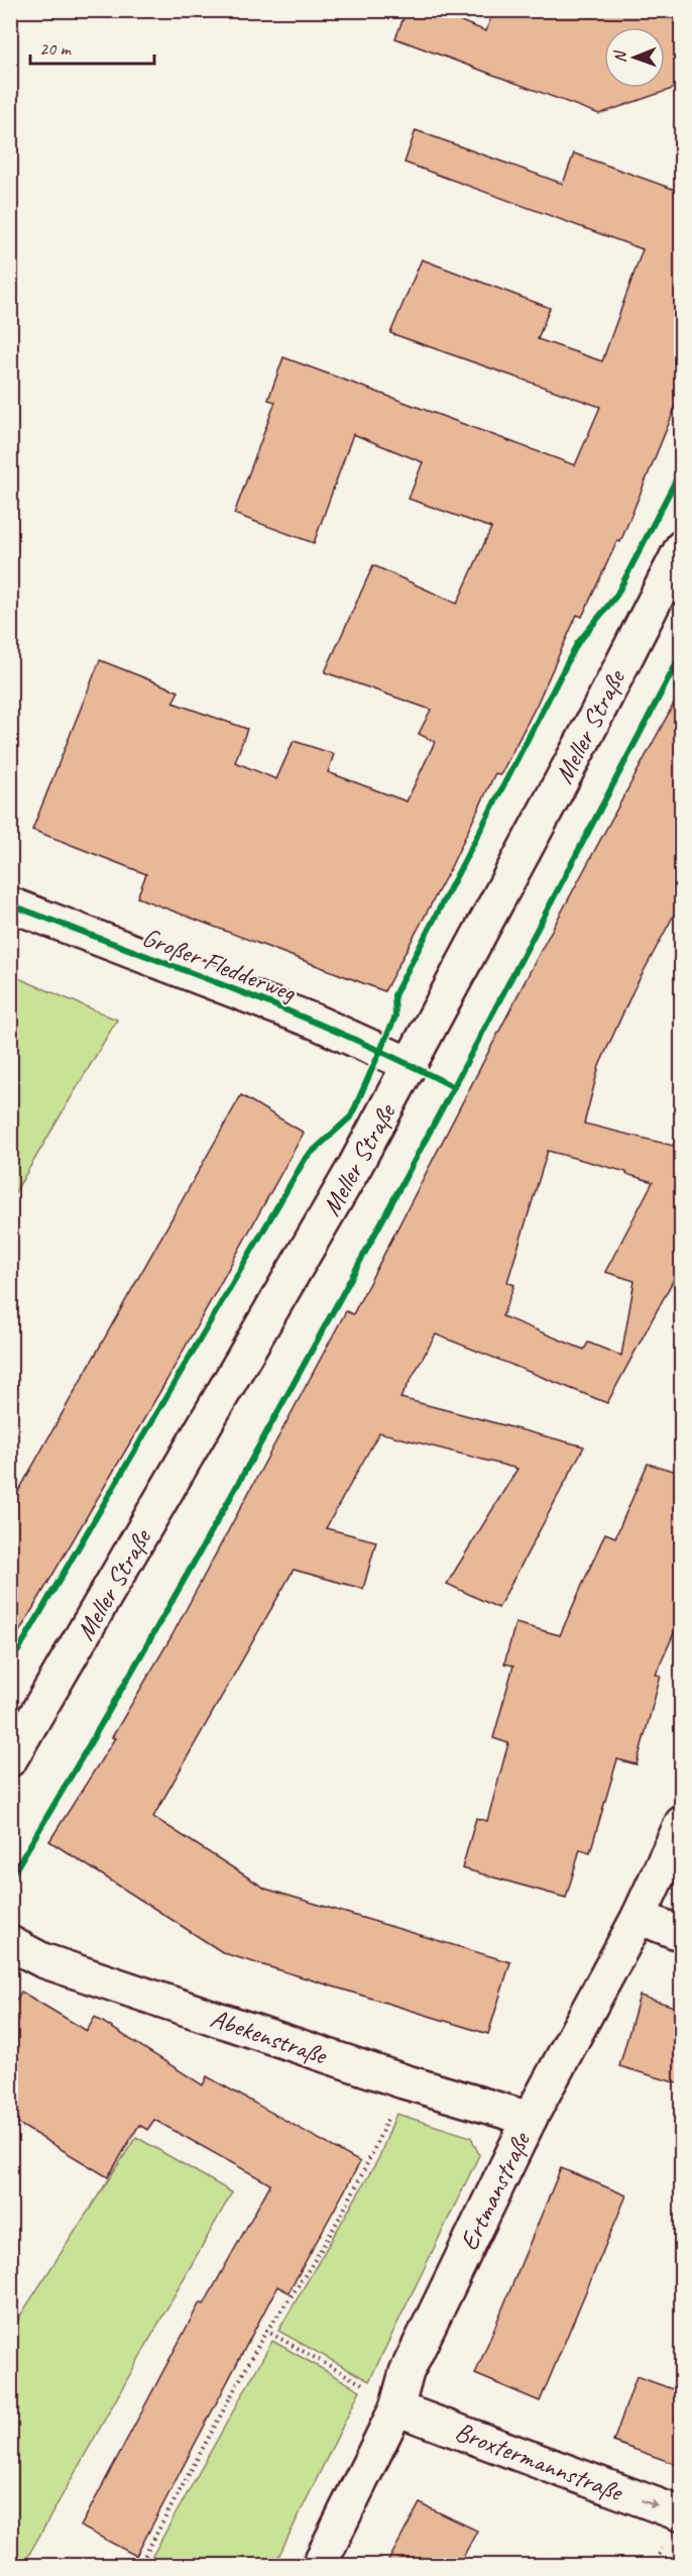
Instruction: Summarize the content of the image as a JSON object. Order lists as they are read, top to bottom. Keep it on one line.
{"streets":{"street":["Meller Straße","Großer Fledderweg","Abekenstraße","Ertmanstraße","Broxtermannstraße"]},"crossings":[["Meller Straße","Großer Fledderweg"],["Abekenstraße","Ertmanstraße"],["Ertmanstraße","Broxtermannstraße"]],"one_way":["Broxtermannstraße"],"scale_bar":"20 m","north":"left"}
